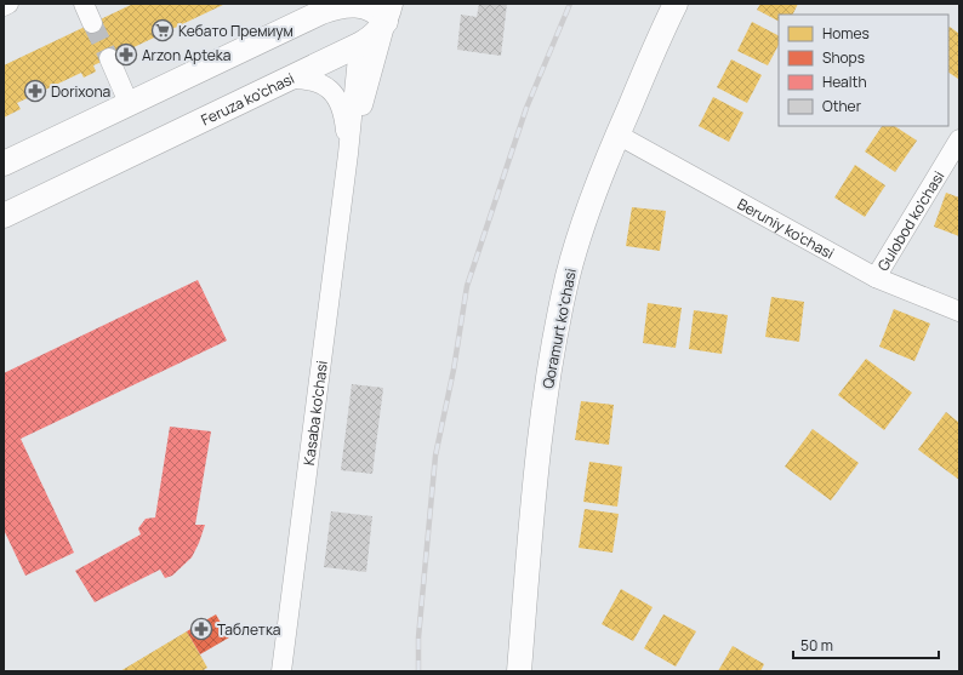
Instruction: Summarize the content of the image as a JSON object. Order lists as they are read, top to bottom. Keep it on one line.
{"streets":{"main road":["Feruza ko'chasi","Qoramurt koʻchasi"],"street":["Gulobod ko'chasi","Beruniy ko'chasi","Kasaba ko'chasi"]},"crossings":[["Feruza ko'chasi","Kasaba ko'chasi"],["Gulobod ko'chasi","Beruniy ko'chasi"],["Beruniy ko'chasi","Qoramurt koʻchasi"]],"places":{"supermarket":["Кебато Премиум"],"pharmacy":["Arzon Apteka","Dorixona","Таблетка"]},"legend":["Homes","Shops","Health","Other"],"scale_bar":"50 m"}
